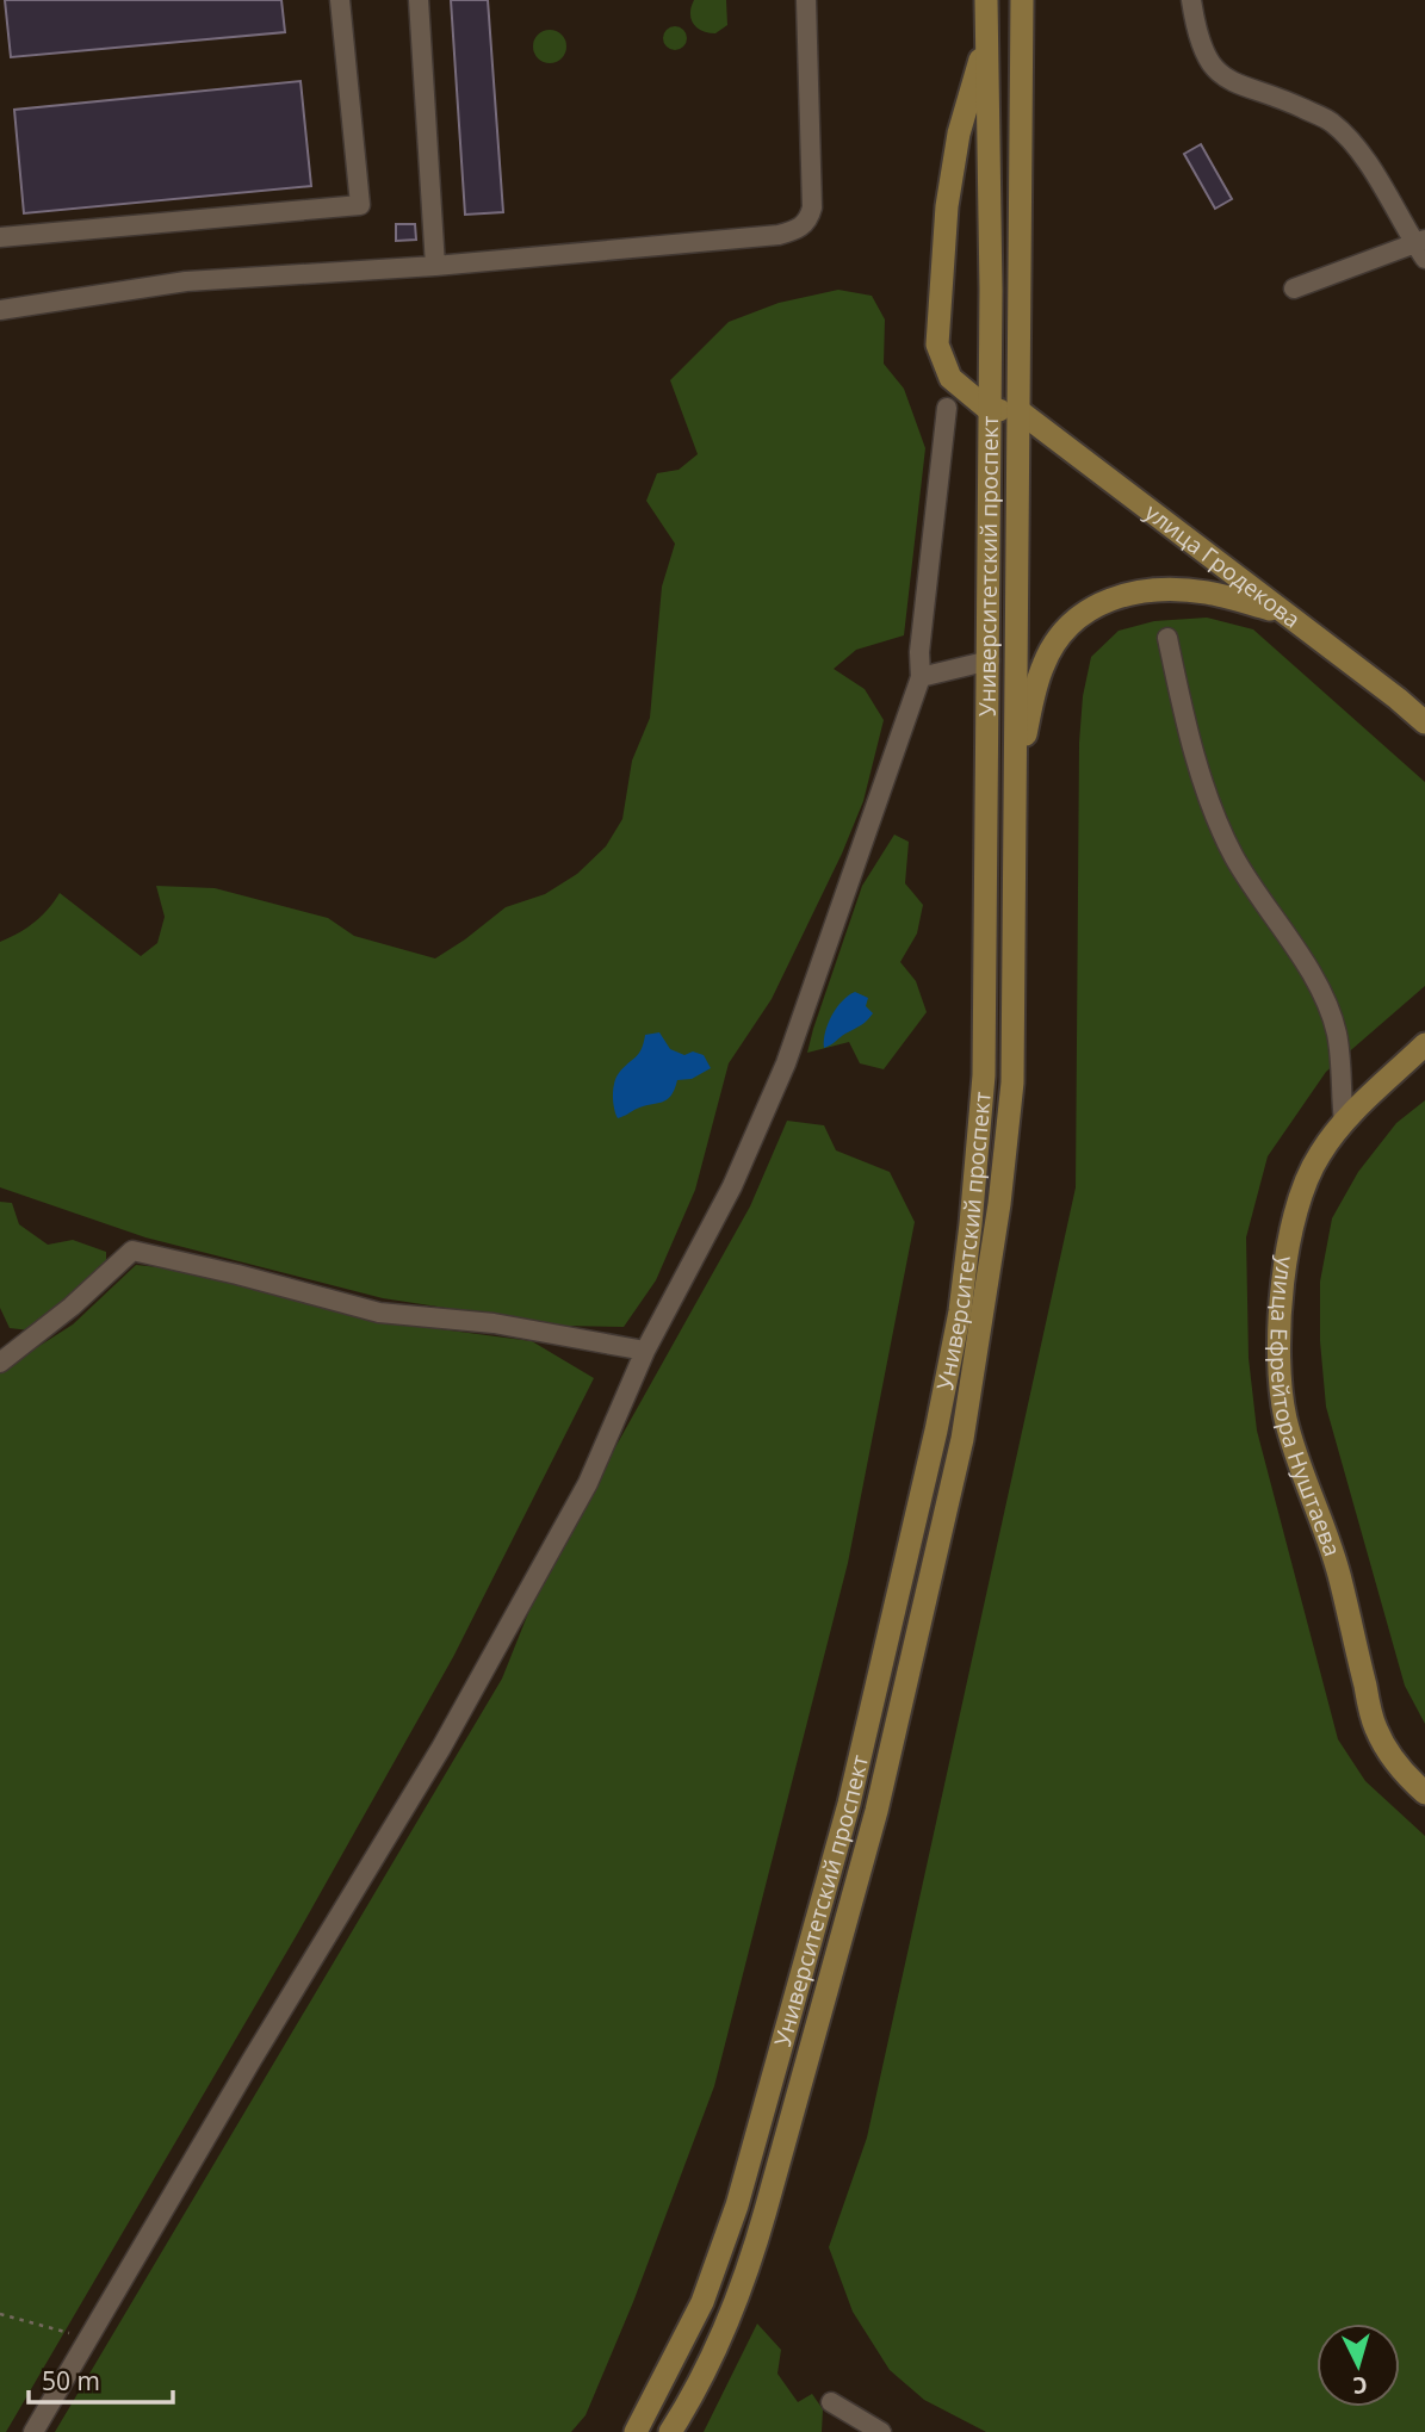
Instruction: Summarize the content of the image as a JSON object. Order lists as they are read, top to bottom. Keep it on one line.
{"streets":{"main road":["Университетский проспект","улица Гродекова","улица Ефрейтора Нуштаева"]},"crossings":[["Университетский проспект","улица Гродекова"]],"scale_bar":"50 m","north":"bottom"}
